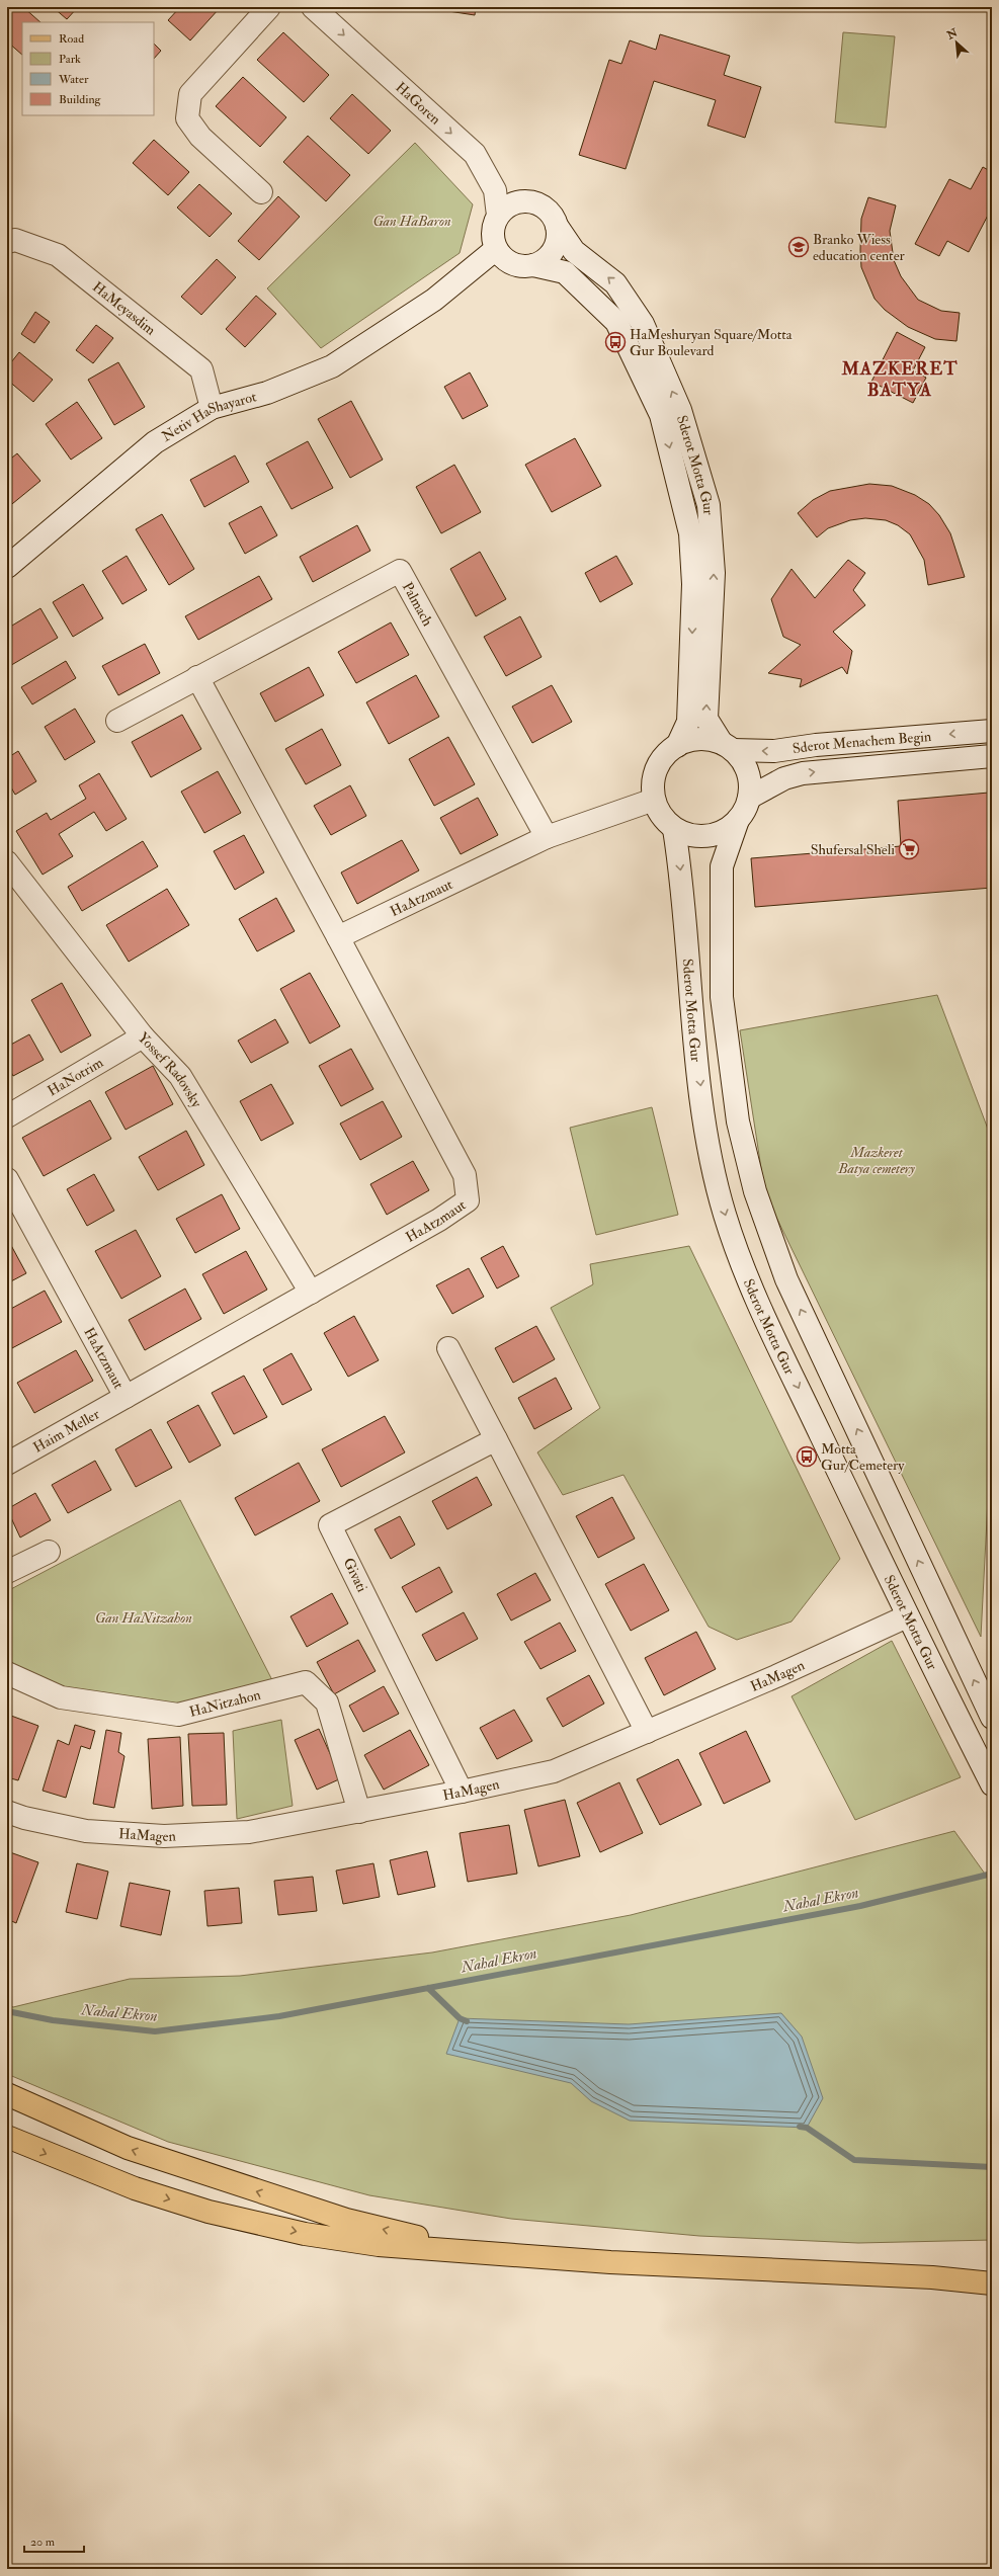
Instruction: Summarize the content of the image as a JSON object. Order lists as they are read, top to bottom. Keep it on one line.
{"streets":{"street":["HaGoren","HaMeyasdim","Netiv HaShayarot","Sderot Motta Gur","Palmach","Sderot Menachem Begin","HaAtzmaut","Yossef Radovsky","HaNotrim","Haim Meller","Givati","HaMagen","HaNitzahon"]},"crossings":[["HaGoren","Netiv HaShayarot"],["HaGoren","Sderot Motta Gur"],["HaMeyasdim","Netiv HaShayarot"],["Netiv HaShayarot","Sderot Motta Gur"],["Sderot Motta Gur","Sderot Menachem Begin"],["Sderot Motta Gur","HaAtzmaut"],["Sderot Motta Gur","HaMagen"],["Palmach","HaAtzmaut"],["Sderot Menachem Begin","HaAtzmaut"],["HaAtzmaut","Yossef Radovsky"],["HaAtzmaut","Haim Meller"],["Yossef Radovsky","HaNotrim"],["Givati","HaMagen"],["HaMagen","HaNitzahon"]],"one_way":["HaGoren"],"districts":["MAZKERET BATYA"],"water":["Nahal Ekron"],"parks":["Gan HaBaron","Mazkeret Batya cemetery","Gan HaNitzahon"],"places":{"school or university":["Branko Wiess education center"],"bus stop":["HaMeshuryan Square/Motta Gur Boulevard","Motta Gur/Cemetery"],"supermarket":["Shufersal Sheli"]},"legend":["Road","Park","Water","Building"],"scale_bar":"20 m","north":"top left"}
